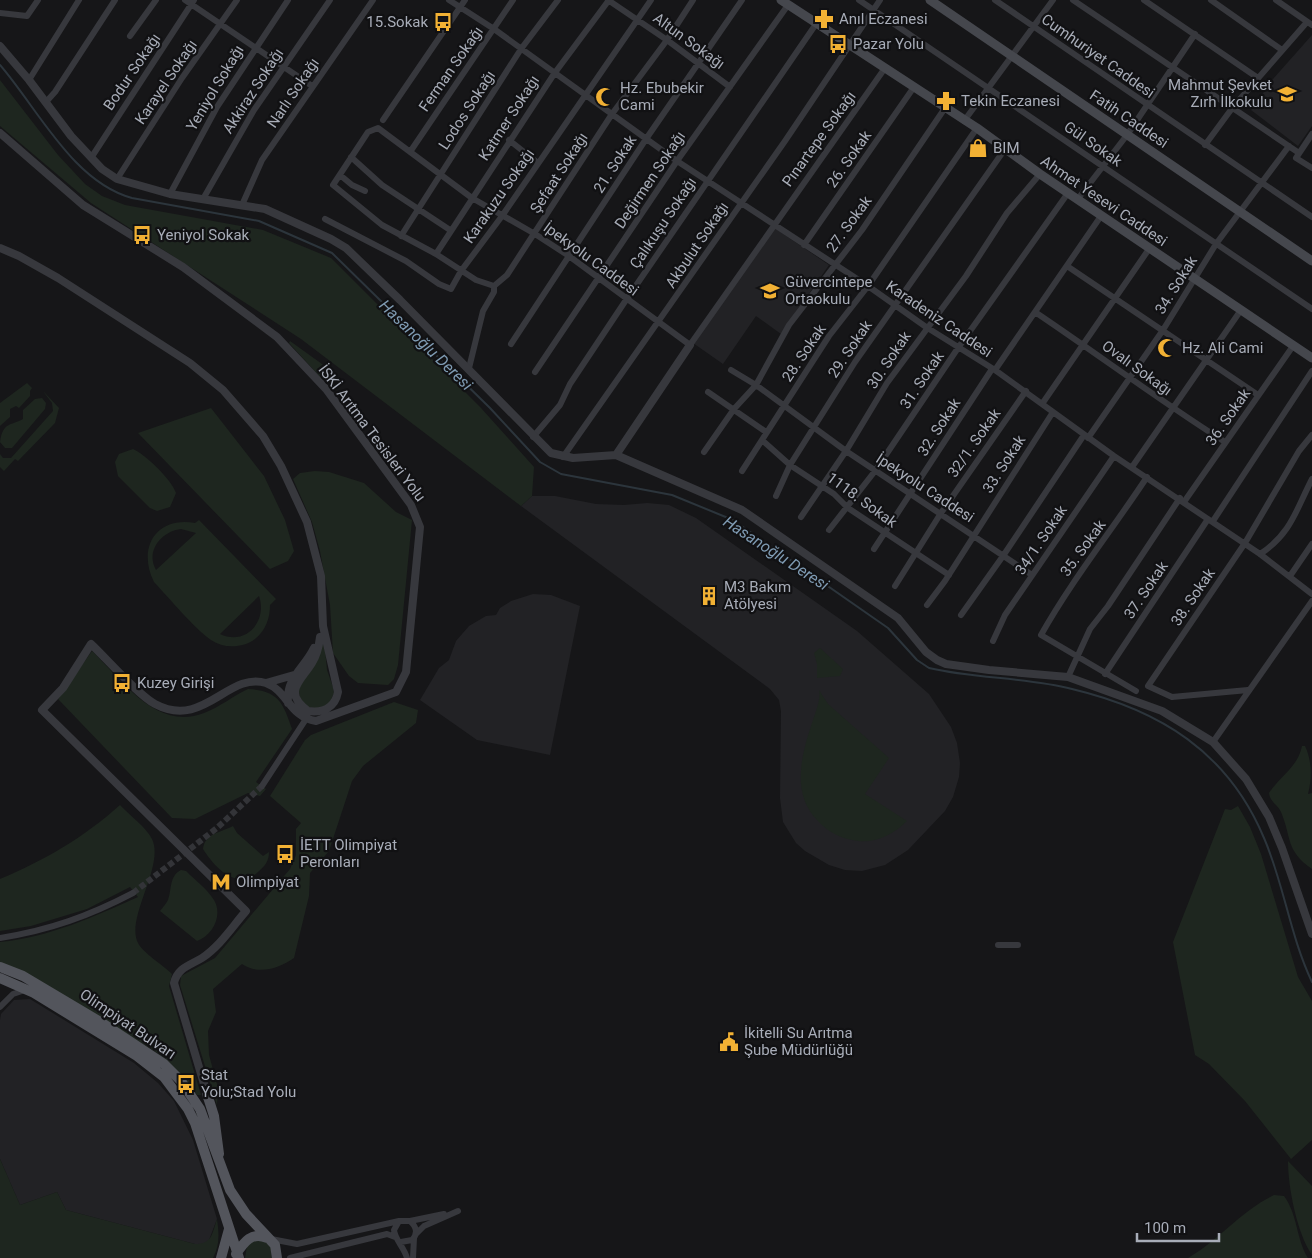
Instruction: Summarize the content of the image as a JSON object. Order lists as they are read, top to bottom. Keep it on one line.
{"streets":{"main road":["Fatih Caddesi","Ahmet Yesevi Caddesi","Olimpiyat Bulvarı"],"street":["Altun Sokağı","Cumhuriyet Caddesi","Ferman Sokağı","Bodur Sokağı","Karayel Sokağı","Yeniyol Sokağı","Akkiraz Sokağı","Narlı Sokağı","Lodos Sokağı","Katmer Sokağı","Pınartepe Sokağı","Gül Sokak","26. Sokak","21. Sokak","Şefaat Sokağı","Değirmen Sokağı","Karakuzu Sokağı","Çalıkuşu Sokağı","27. Sokak","Akbulut Sokağı","İpekyolu Caddesi","34. Sokak","Karadeniz Caddesi","29. Sokak","28. Sokak","30. Sokak","Ovalı Sokağı","31. Sokak","36. Sokak","32. Sokak","İSKİ Arıtma Tesisleri Yolu","32/1. Sokak","33. Sokak","1118. Sokak","34/1. Sokak","35. Sokak","37. Sokak","38. Sokak"]},"crossings":[["Altun Sokağı","Katmer Sokağı"],["Altun Sokağı","21. Sokak"],["Altun Sokağı","Şefaat Sokağı"],["Altun Sokağı","Değirmen Sokağı"],["Altun Sokağı","Karakuzu Sokağı"],["Cumhuriyet Caddesi","34. Sokak"],["Ferman Sokağı","İpekyolu Caddesi"],["Ferman Sokağı","Karadeniz Caddesi"],["Lodos Sokağı","İpekyolu Caddesi"],["Lodos Sokağı","Karadeniz Caddesi"],["Katmer Sokağı","İpekyolu Caddesi"],["Katmer Sokağı","Karadeniz Caddesi"],["Fatih Caddesi","34. Sokak"],["Pınartepe Sokağı","Ahmet Yesevi Caddesi"],["Pınartepe Sokağı","İpekyolu Caddesi"],["Pınartepe Sokağı","Karadeniz Caddesi"],["Gül Sokak","Akbulut Sokağı"],["Gül Sokak","34. Sokak"],["26. Sokak","Ahmet Yesevi Caddesi"],["26. Sokak","Karadeniz Caddesi"],["21. Sokak","İpekyolu Caddesi"],["21. Sokak","Karadeniz Caddesi"],["Şefaat Sokağı","İpekyolu Caddesi"],["Şefaat Sokağı","Karadeniz Caddesi"],["Değirmen Sokağı","Ahmet Yesevi Caddesi"],["Değirmen Sokağı","İpekyolu Caddesi"],["Değirmen Sokağı","Karadeniz Caddesi"],["Karakuzu Sokağı","İpekyolu Caddesi"],["Karakuzu Sokağı","Karadeniz Caddesi"],["Ahmet Yesevi Caddesi","Çalıkuşu Sokağı"],["Ahmet Yesevi Caddesi","27. Sokak"],["Ahmet Yesevi Caddesi","Akbulut Sokağı"],["Ahmet Yesevi Caddesi","34. Sokak"],["Ahmet Yesevi Caddesi","29. Sokak"],["Ahmet Yesevi Caddesi","28. Sokak"],["Ahmet Yesevi Caddesi","30. Sokak"],["Ahmet Yesevi Caddesi","31. Sokak"],["Ahmet Yesevi Caddesi","36. Sokak"],["Ahmet Yesevi Caddesi","32. Sokak"],["Çalıkuşu Sokağı","İpekyolu Caddesi"],["Çalıkuşu Sokağı","Karadeniz Caddesi"],["27. Sokak","İpekyolu Caddesi"],["27. Sokak","Karadeniz Caddesi"],["Akbulut Sokağı","İpekyolu Caddesi"],["Akbulut Sokağı","Karadeniz Caddesi"],["İpekyolu Caddesi","34. Sokak"],["İpekyolu Caddesi","29. Sokak"],["İpekyolu Caddesi","28. Sokak"],["İpekyolu Caddesi","30. Sokak"],["İpekyolu Caddesi","31. Sokak"],["İpekyolu Caddesi","32. Sokak"],["İpekyolu Caddesi","32/1. Sokak"],["İpekyolu Caddesi","33. Sokak"],["İpekyolu Caddesi","34/1. Sokak"],["34. Sokak","Karadeniz Caddesi"],["34. Sokak","Ovalı Sokağı"],["Karadeniz Caddesi","29. Sokak"],["Karadeniz Caddesi","28. Sokak"],["Karadeniz Caddesi","30. Sokak"],["Karadeniz Caddesi","31. Sokak"],["Karadeniz Caddesi","36. Sokak"],["Karadeniz Caddesi","32. Sokak"],["Karadeniz Caddesi","32/1. Sokak"],["Karadeniz Caddesi","33. Sokak"],["Karadeniz Caddesi","34/1. Sokak"],["Karadeniz Caddesi","35. Sokak"],["Karadeniz Caddesi","37. Sokak"],["Karadeniz Caddesi","38. Sokak"],["29. Sokak","1118. Sokak"],["28. Sokak","1118. Sokak"],["30. Sokak","1118. Sokak"],["Ovalı Sokağı","36. Sokak"],["Ovalı Sokağı","32. Sokak"],["31. Sokak","1118. Sokak"],["36. Sokak","35. Sokak"],["32. Sokak","1118. Sokak"],["32/1. Sokak","1118. Sokak"],["33. Sokak","1118. Sokak"]],"water":["Hasanoğlu Deresi"],"places":{"pharmacy":["Anıl Eczanesi","Tekin Eczanesi"],"bus stop":["15.Sokak","Pazar Yolu","Yeniyol Sokak","Kuzey Girişi","İETT Olimpiyat Peronları","Stat Yolu;Stad Yolu"],"school or university":["Mahmut Şevket Zırh İlkokulu","Güvercintepe Ortaokulu"],"mosque":["Hz. Ebubekir Cami","Hz. Ali Cami"],"shop":["BIM"],"building":["M3 Bakım Atölyesi"],"metro station":["Olimpiyat"],"public building":["İkitelli Su Arıtma Şube Müdürlüğü"]},"scale_bar":"100 m"}
